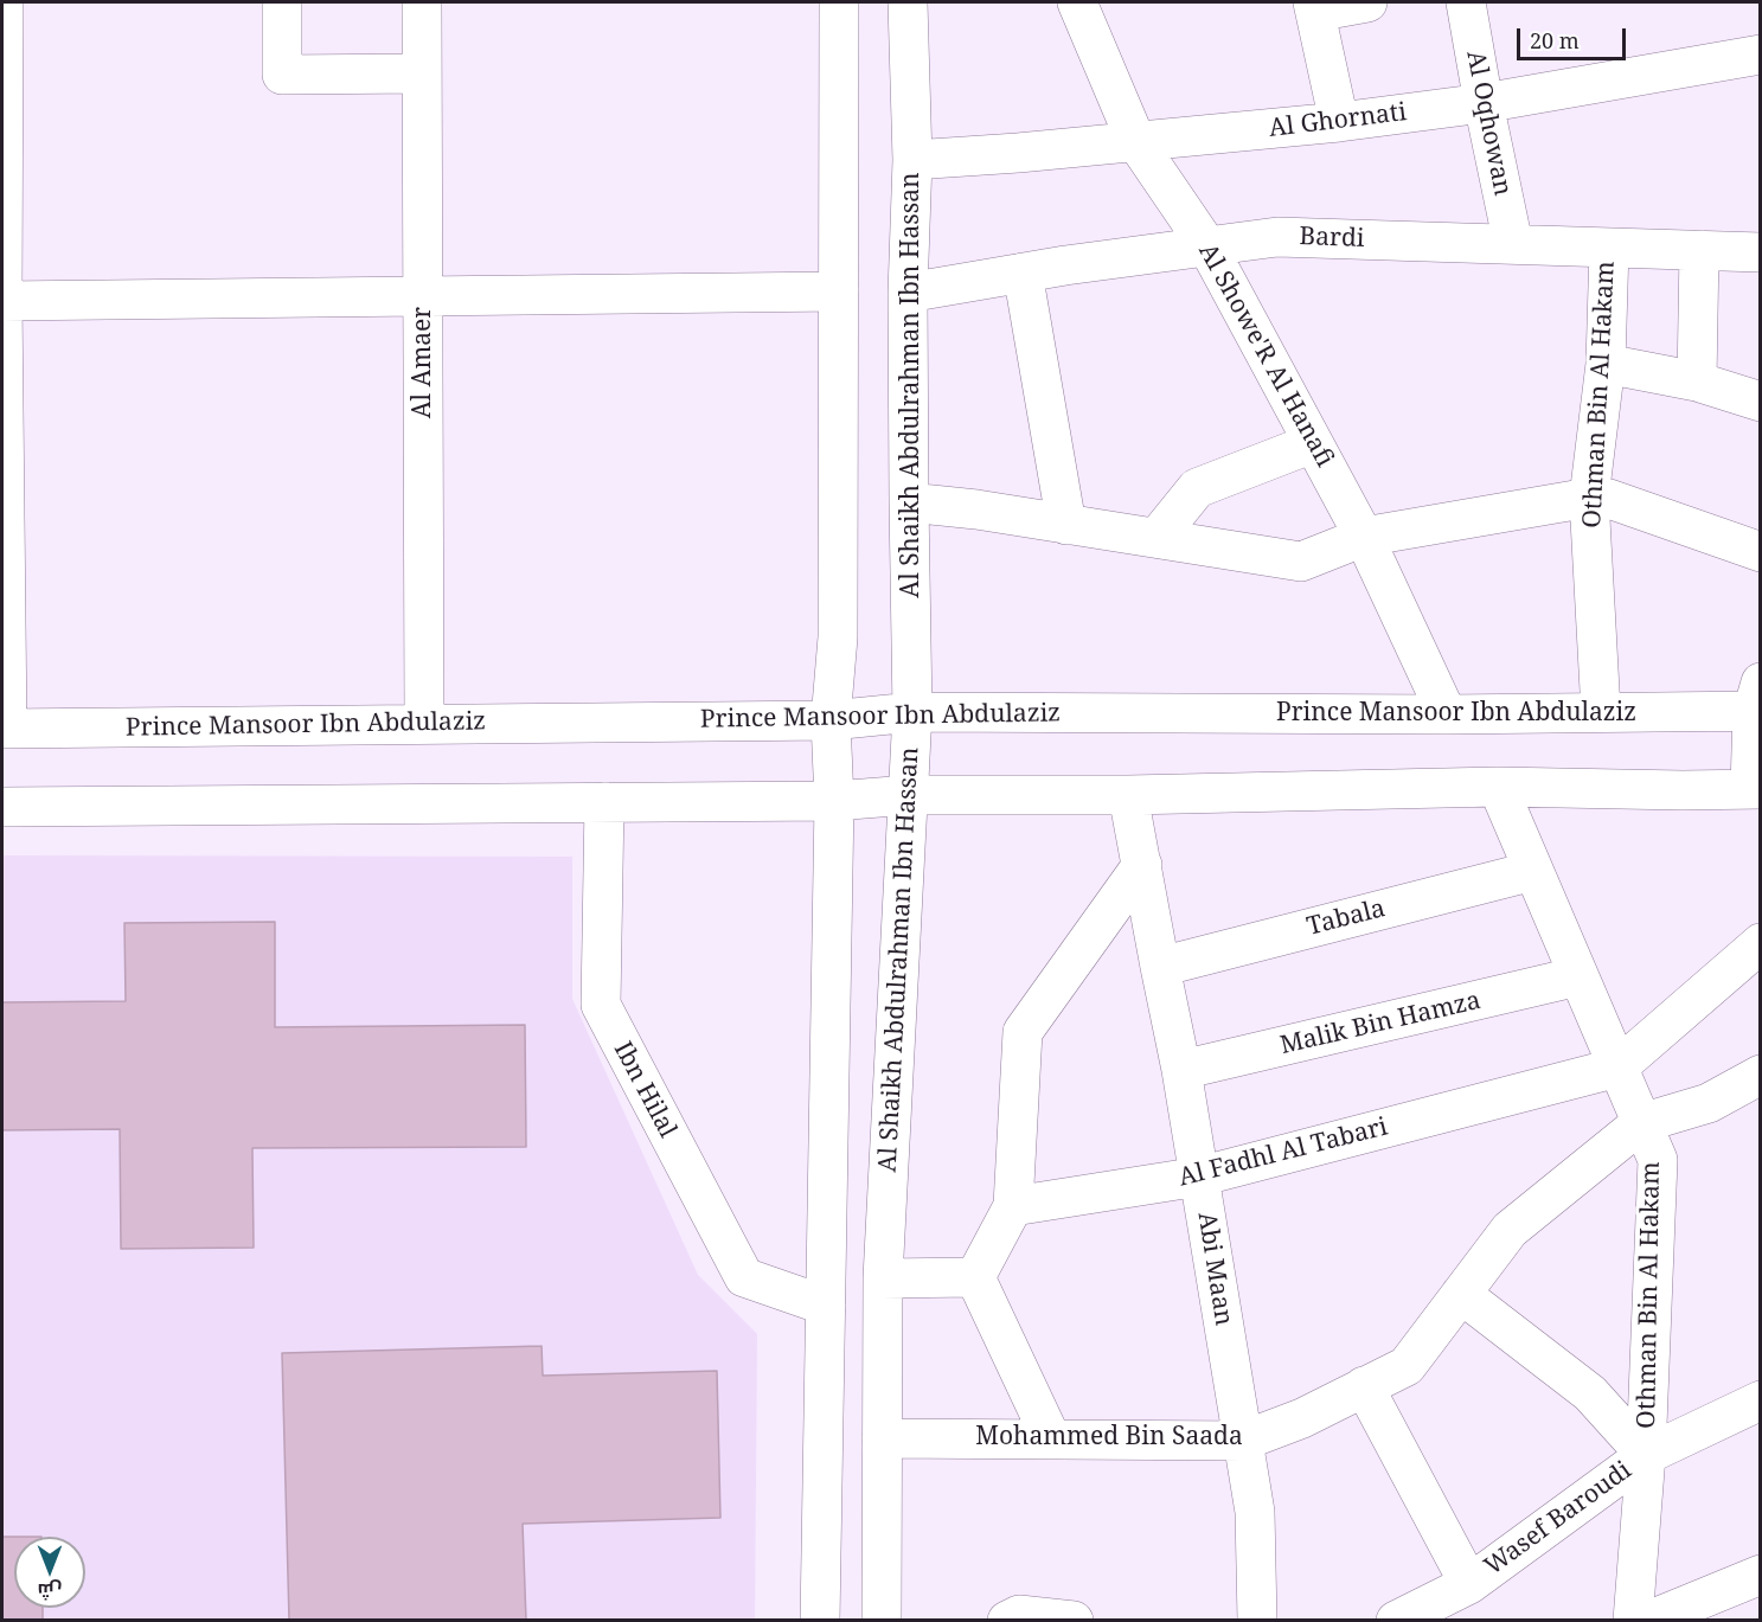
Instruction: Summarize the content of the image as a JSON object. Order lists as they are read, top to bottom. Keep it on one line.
{"streets":{"street":["Al Ghornati","Al Oqhowan","Bardi","Al Showe'R Al Hanafi","Al Amaer","Al Shaikh Abdulrahman Ibn Hassan","Othman Bin Al Hakam","Prince Mansoor Ibn Abdulaziz","Tabala","Malik Bin Hamza","Ibn Hilal","Al Fadhl Al Tabari","Abi Maan","Mohammed Bin Saada","Wasef Baroudi"]},"crossings":[["Al Ghornati","Al Oqhowan"],["Al Ghornati","Al Showe'R Al Hanafi"],["Al Ghornati","Al Shaikh Abdulrahman Ibn Hassan"],["Al Oqhowan","Bardi"],["Bardi","Al Showe'R Al Hanafi"],["Bardi","Al Shaikh Abdulrahman Ibn Hassan"],["Bardi","Othman Bin Al Hakam"],["Al Showe'R Al Hanafi","Prince Mansoor Ibn Abdulaziz"],["Al Amaer","Prince Mansoor Ibn Abdulaziz"],["Al Shaikh Abdulrahman Ibn Hassan","Prince Mansoor Ibn Abdulaziz"],["Al Shaikh Abdulrahman Ibn Hassan","Mohammed Bin Saada"],["Othman Bin Al Hakam","Prince Mansoor Ibn Abdulaziz"],["Othman Bin Al Hakam","Tabala"],["Othman Bin Al Hakam","Malik Bin Hamza"],["Othman Bin Al Hakam","Al Fadhl Al Tabari"],["Othman Bin Al Hakam","Mohammed Bin Saada"],["Othman Bin Al Hakam","Wasef Baroudi"],["Tabala","Abi Maan"],["Malik Bin Hamza","Abi Maan"],["Al Fadhl Al Tabari","Abi Maan"],["Abi Maan","Mohammed Bin Saada"]],"scale_bar":"20 m","north":"bottom"}
